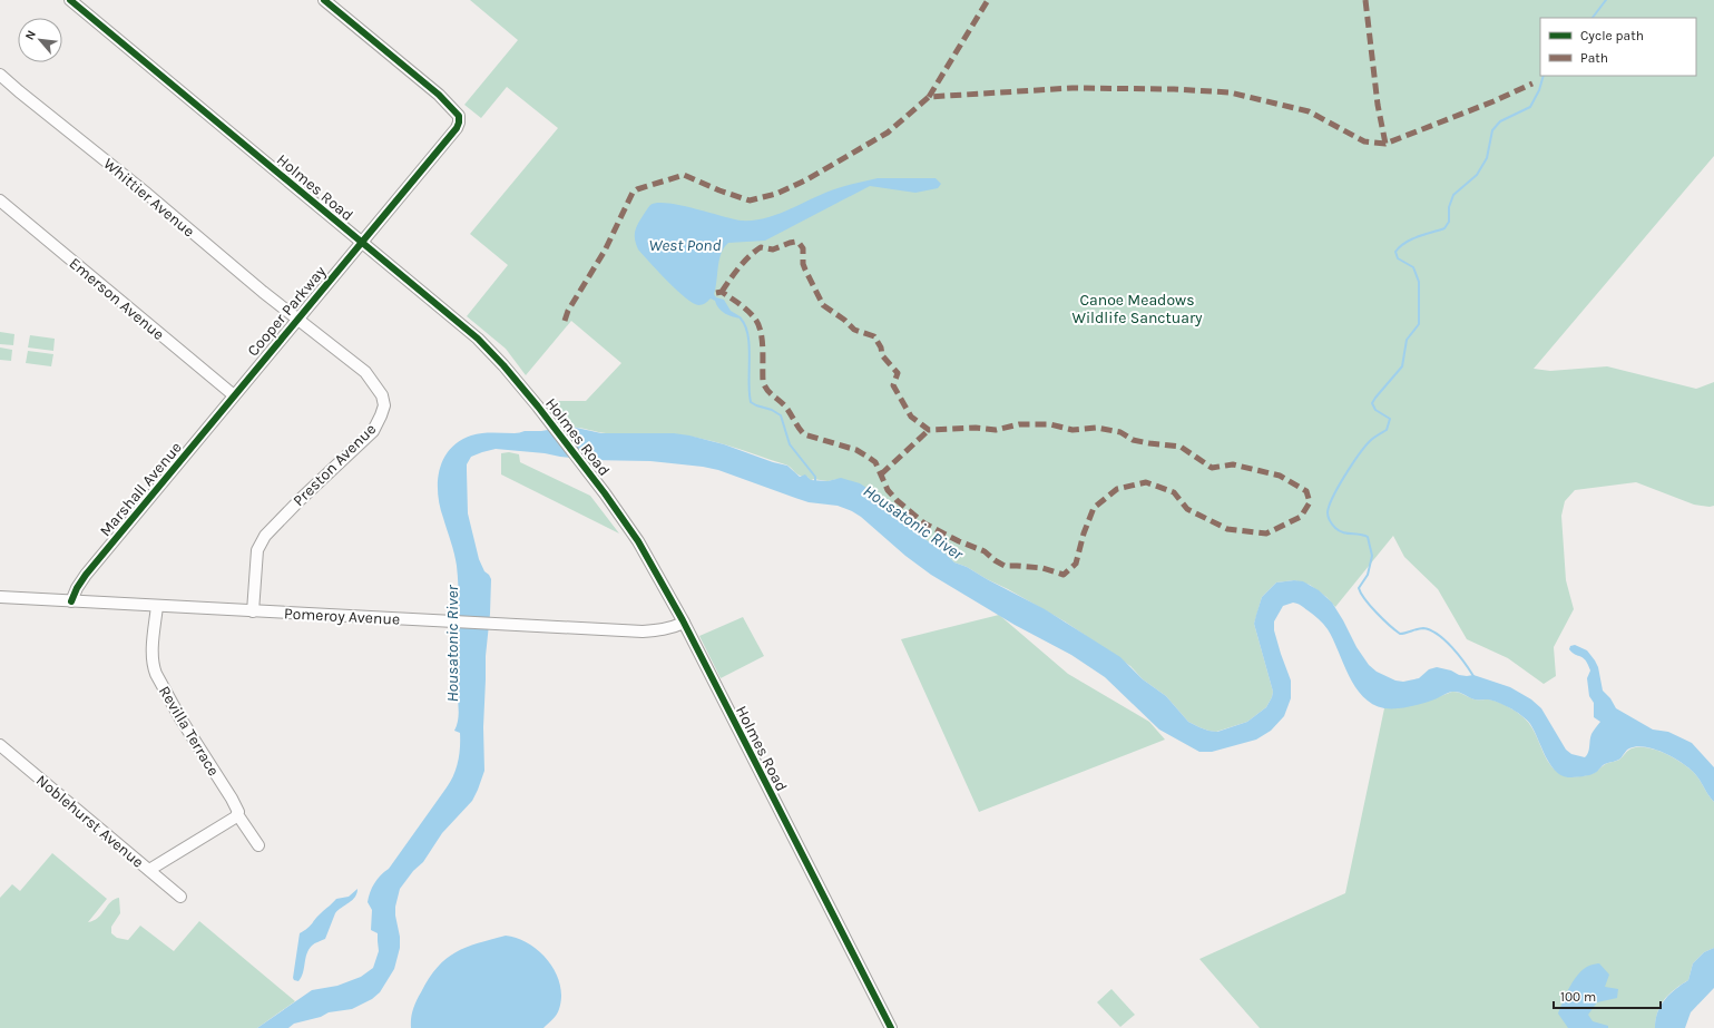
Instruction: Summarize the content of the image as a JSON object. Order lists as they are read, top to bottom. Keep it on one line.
{"streets":{"street":["Holmes Road","Whittier Avenue","Emerson Avenue","Cooper Parkway","Preston Avenue","Marshall Avenue","Pomeroy Avenue","Revilla Terrace","Noblehurst Avenue"]},"crossings":[["Holmes Road","Cooper Parkway"],["Holmes Road","Pomeroy Avenue"],["Whittier Avenue","Cooper Parkway"],["Whittier Avenue","Preston Avenue"],["Emerson Avenue","Cooper Parkway"],["Emerson Avenue","Marshall Avenue"],["Cooper Parkway","Preston Avenue"],["Cooper Parkway","Marshall Avenue"],["Preston Avenue","Pomeroy Avenue"],["Marshall Avenue","Pomeroy Avenue"],["Pomeroy Avenue","Revilla Terrace"]],"water":["West Pond","Housatonic River"],"parks":["Canoe Meadows Wildlife Sanctuary"],"legend":["Cycle path","Path"],"scale_bar":"100 m","north":"top left"}
